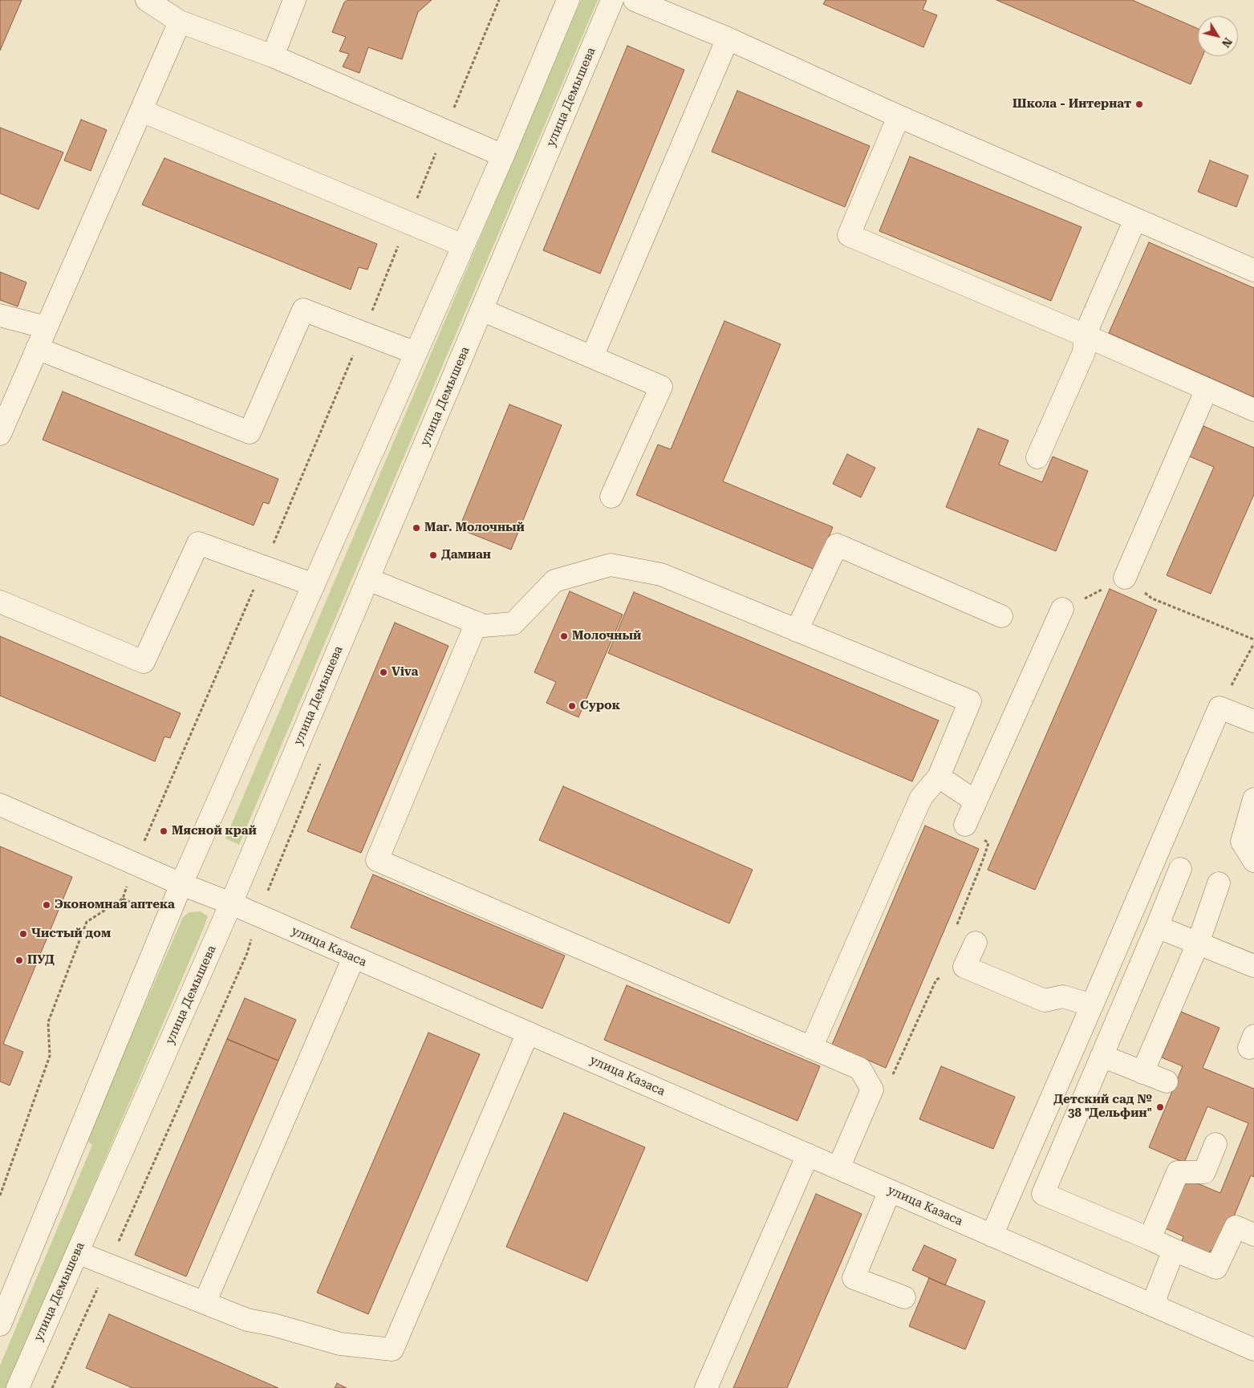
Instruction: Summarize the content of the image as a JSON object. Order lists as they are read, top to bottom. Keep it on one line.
{"streets":{"street":["улица Демышева","улица Казаса"]},"crossings":[["улица Демышева","улица Казаса"]],"places":["Школа - Интернат","Маг. Молочный","Дамиан","Молочный","Viva","Сурок","Мясной край","Экономная аптека","Чистый дом","ПУД","Детский сад № 38 \"Дельфин\""],"north":"bottom right"}
